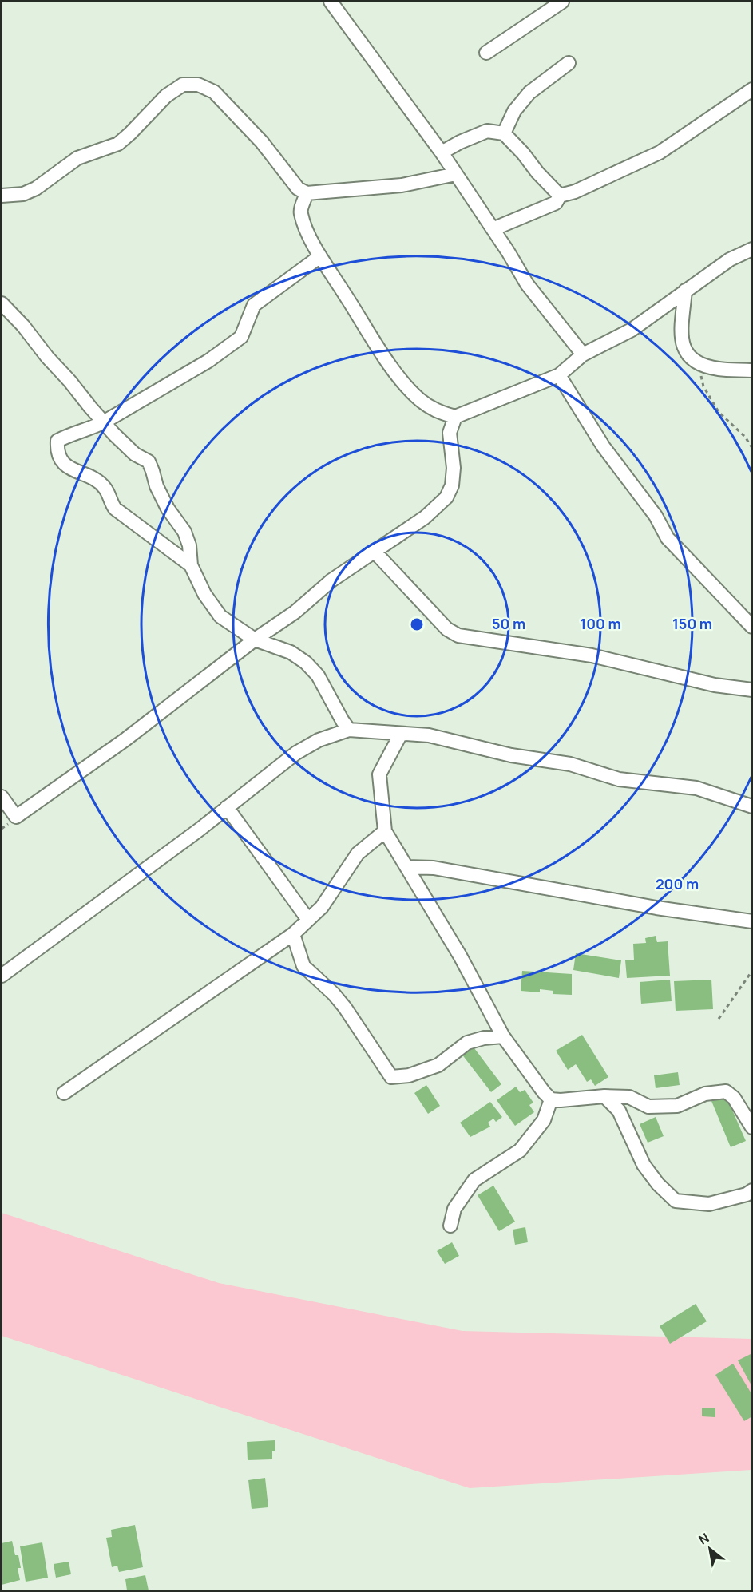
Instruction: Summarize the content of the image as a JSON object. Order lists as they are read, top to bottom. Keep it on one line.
{"north":"top left","rings":["50 m","100 m","150 m","200 m"]}
